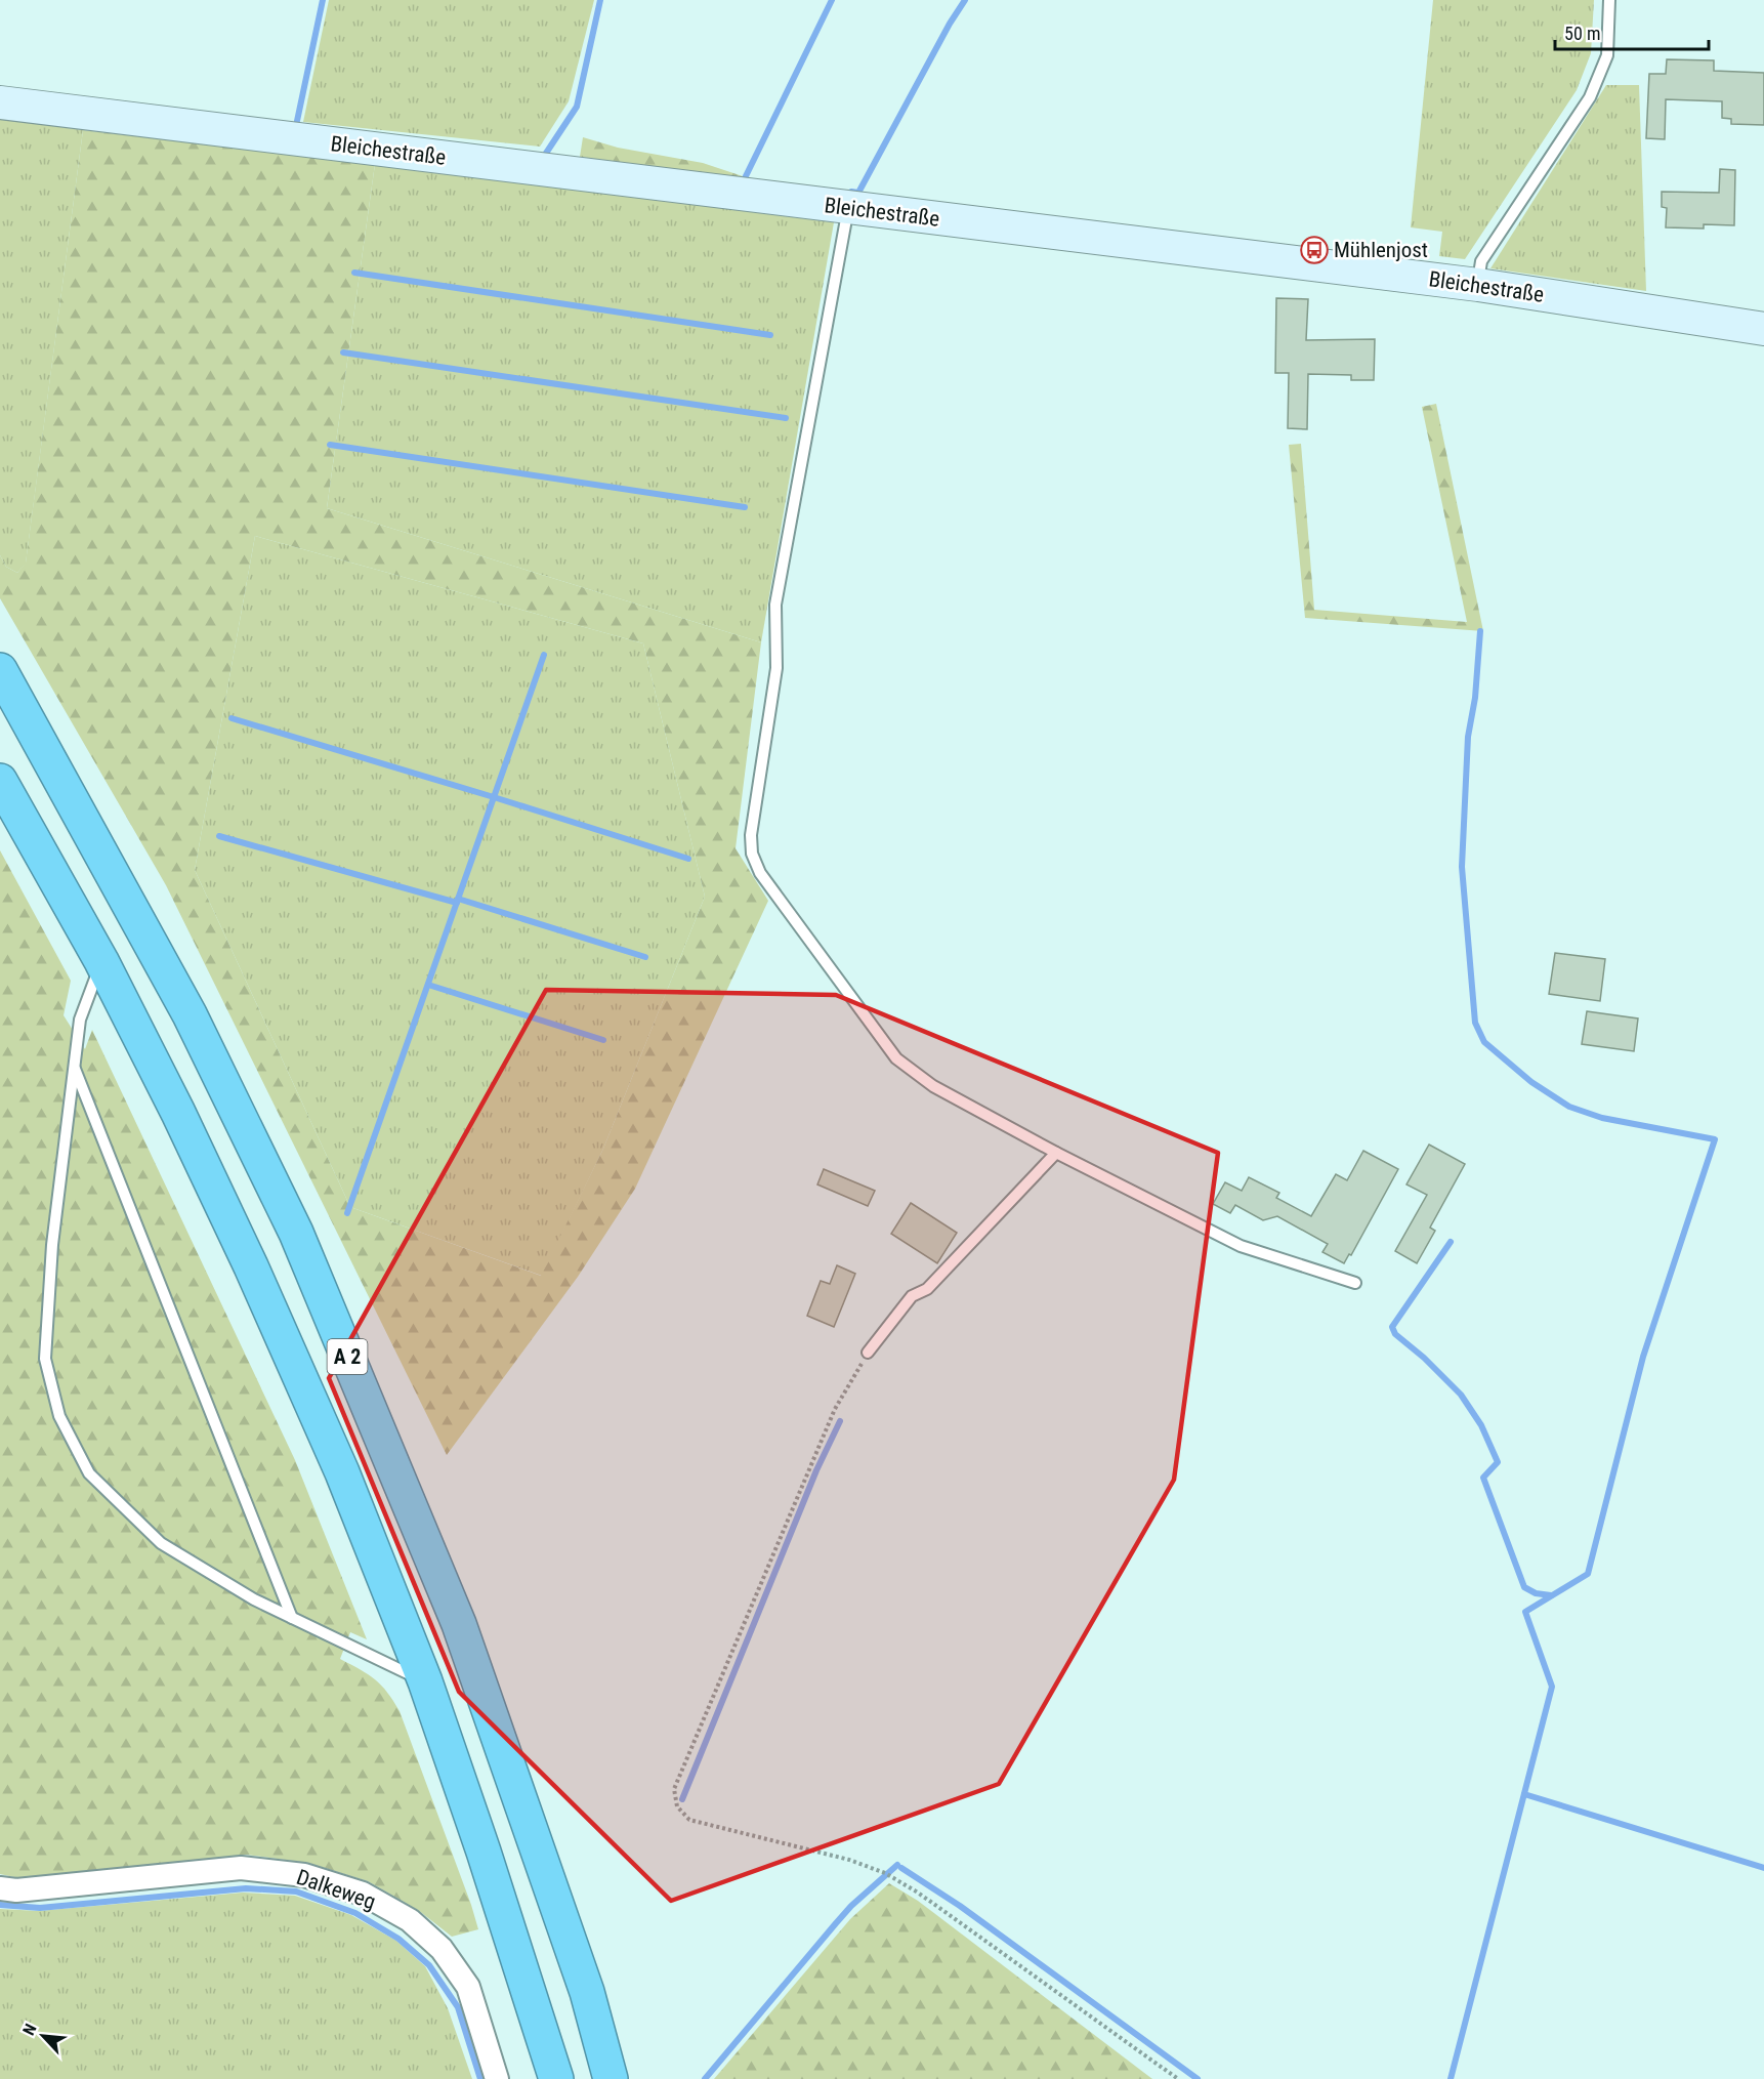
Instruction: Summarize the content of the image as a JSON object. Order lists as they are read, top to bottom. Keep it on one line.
{"streets":{"highway":["A 2"],"street":["Bleichestraße","Dalkeweg"]},"places":{"bus stop":["Mühlenjost"]},"scale_bar":"50 m","north":"top left"}
